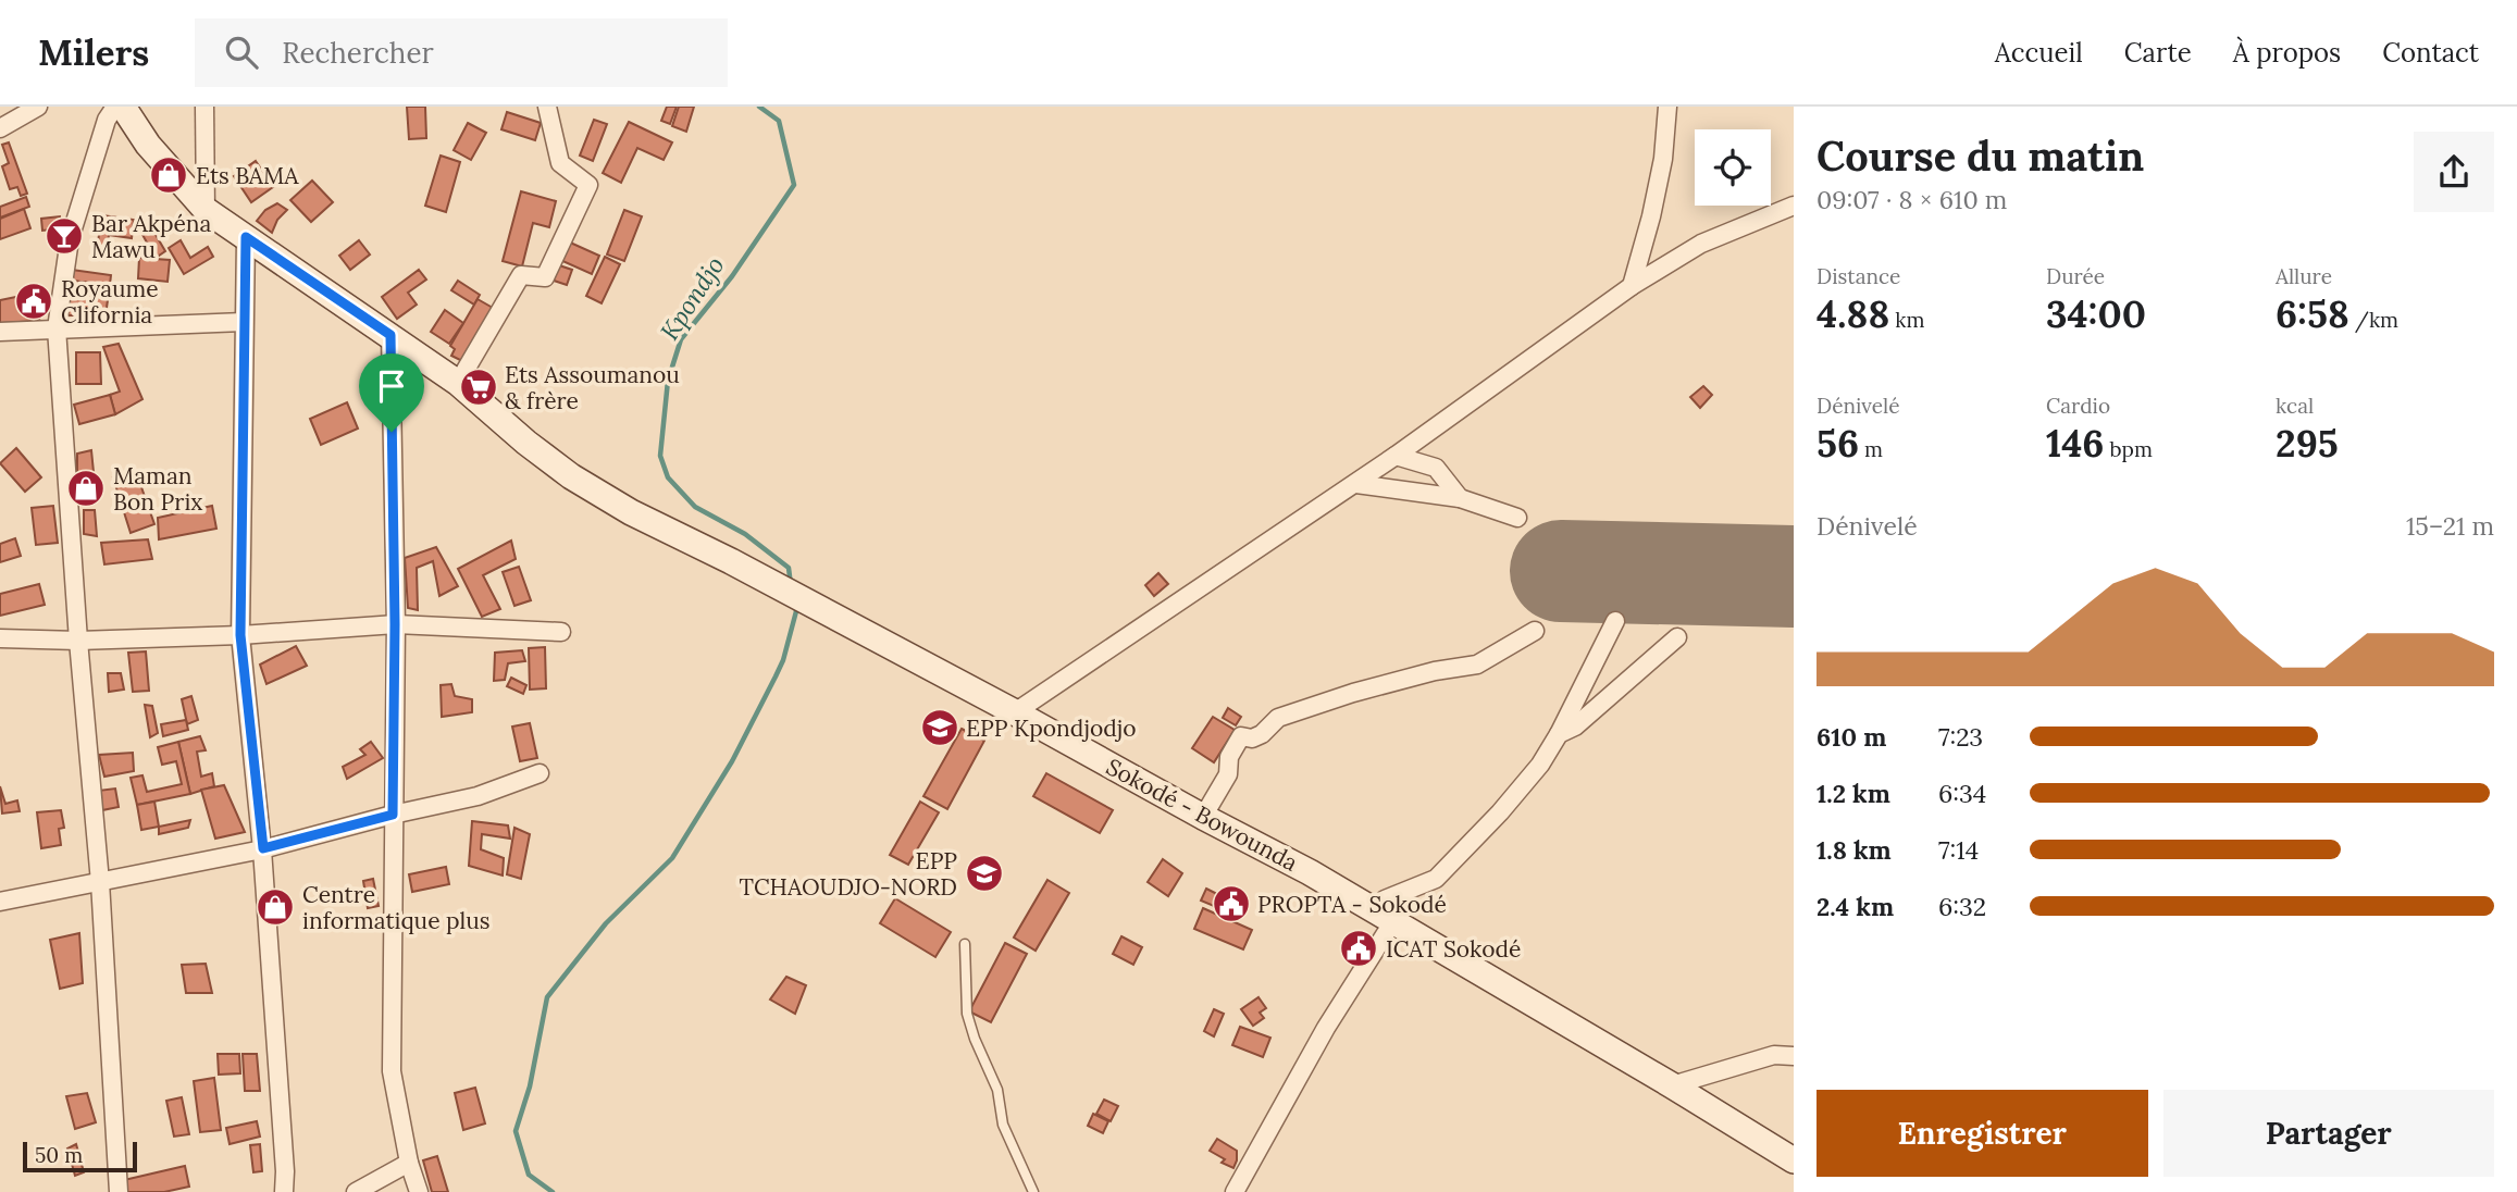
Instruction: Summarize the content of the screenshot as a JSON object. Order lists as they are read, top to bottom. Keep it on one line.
{"streets":{"main road":["Sokodé - Bowounda"]},"water":["Kpondjo"],"places":{"shop":["Ets BAMA","Maman Bon Prix","Centre informatique plus"],"bar":["Bar Akpéna Mawu"],"public building":["Royaume Clifornia","PROPTA - Sokodé","ICAT Sokodé"],"supermarket":["Ets Assoumanou & frère"],"school or university":["EPP Kpondjodjo","EPP TCHAOUDJO-NORD"]},"scale_bar":"50 m","page":{"header":"Milers","search":"Rechercher","nav":["Accueil","Carte","À propos","Contact"],"heading":["Course du matin","09:07 · 8 × 610 m"],"stats":[["Distance","4.88 km"],["Durée","34:00"],["Allure","6:58 /km"],["Dénivelé","56 m"],["Cardio","146 bpm"],["kcal","295"]],"chart":["Dénivelé","15–21 m"],"list":[{"name":"610 m","note":"7:23"},{"name":"1.2 km","note":"6:34"},{"name":"1.8 km","note":"7:14"},{"name":"2.4 km","note":"6:32"}],"buttons":["Enregistrer","Partager"],"scale":"50 m"}}
